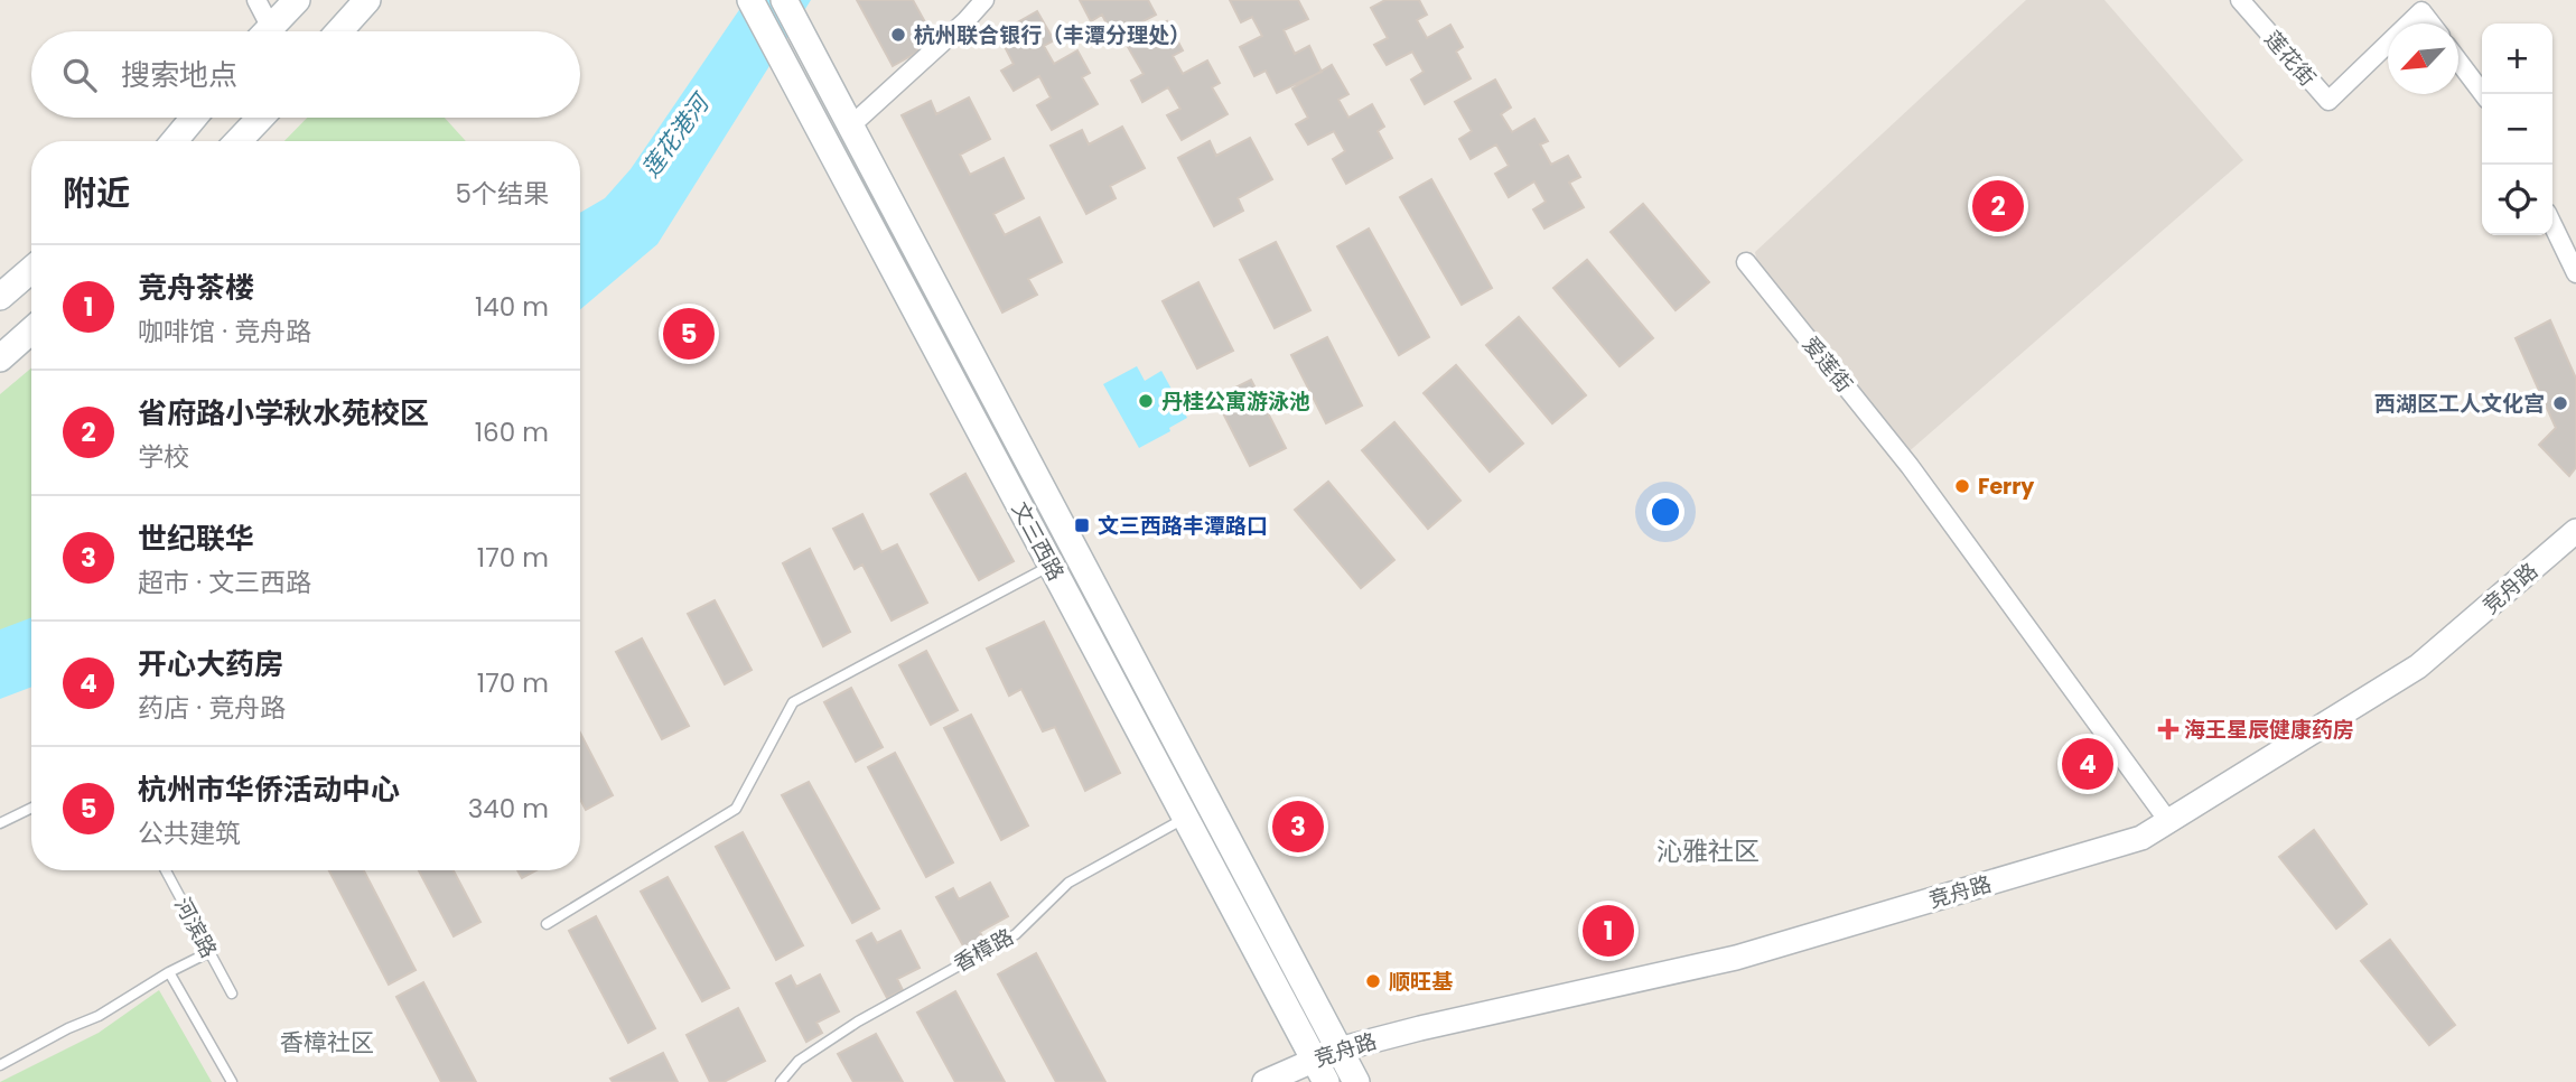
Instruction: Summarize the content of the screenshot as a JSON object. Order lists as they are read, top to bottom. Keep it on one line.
{"streets":{"main road":["文三西路"],"street":["莲花街","爱莲街","竞舟路"],"lane":["河滨路","香樟路"]},"crossings":[["爱莲街","竞舟路"],["文三西路","竞舟路"],["文三西路","香樟路"]],"districts":["沁雅社区","香樟社区"],"water":["莲花港河"],"places":{"other":["杭州联合银行（丰潭分理处）","丹桂公寓游泳池","西湖区工人文化宫","Ferry","顺旺基"],"transit":["文三西路丰潭路口"],"health":["海王星辰健康药房"]},"north":"bottom left","page":{"map_buttons":["+","−"],"search":"搜索地点","heading":["附近","5个结果"],"pins":["2","5","4","3","1"],"list":[{"mark":"1","name":"竞舟茶楼","note":"咖啡馆 · 竞舟路","value":"140 m"},{"mark":"2","name":"省府路小学秋水苑校区","note":"学校","value":"160 m"},{"mark":"3","name":"世纪联华","note":"超市 · 文三西路","value":"170 m"},{"mark":"4","name":"开心大药房","note":"药店 · 竞舟路","value":"170 m"},{"mark":"5","name":"杭州市华侨活动中心","note":"公共建筑","value":"340 m"}]}}
